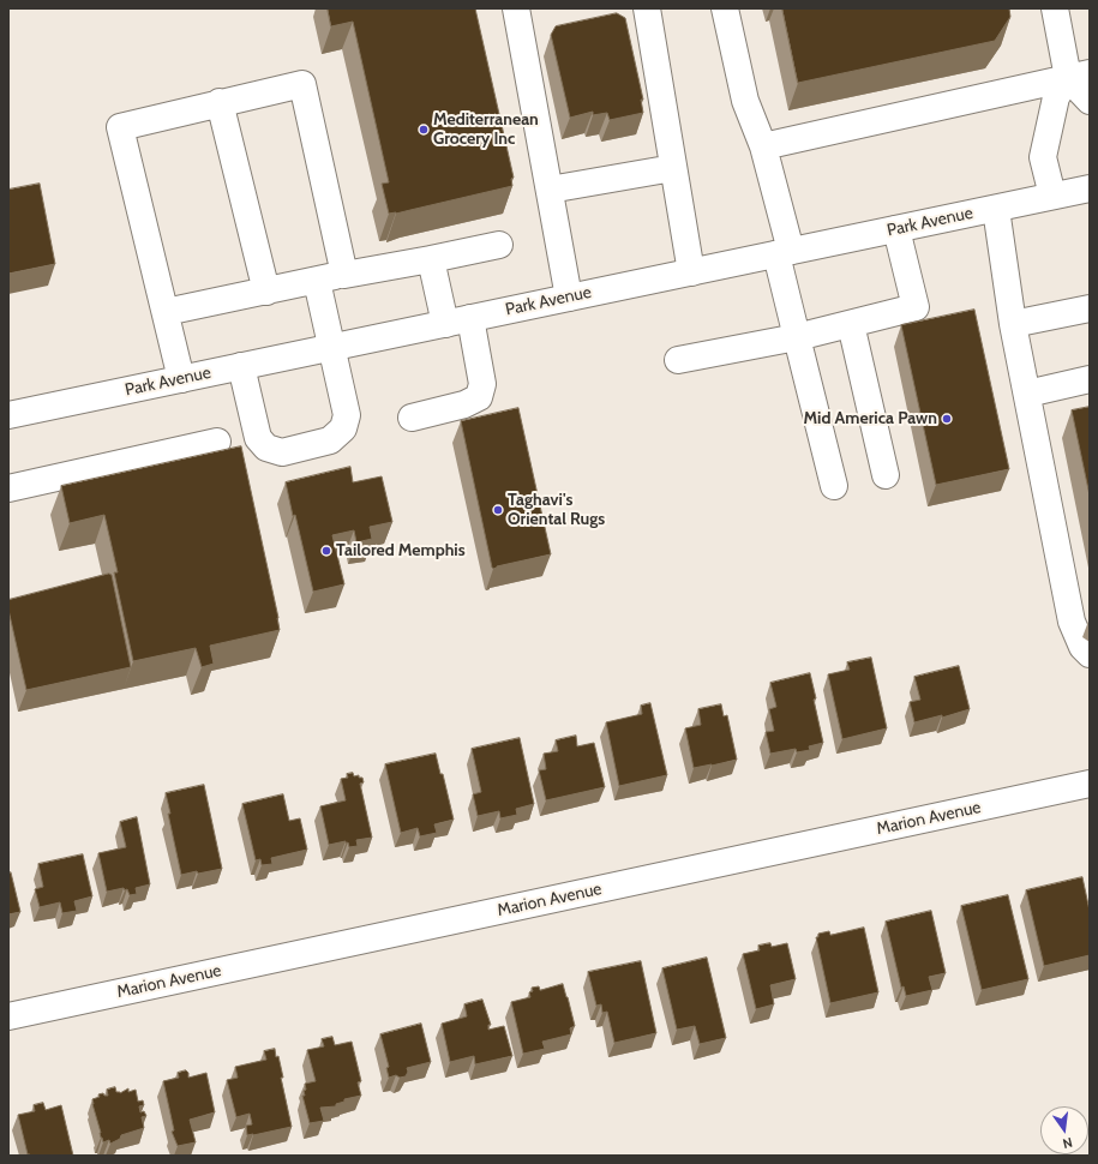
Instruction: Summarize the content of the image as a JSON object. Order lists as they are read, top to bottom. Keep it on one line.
{"streets":{"main road":["Park Avenue","Marion Avenue"]},"places":["Mediterranean Grocery Inc","Mid America Pawn","Taghavi's Oriental Rugs","Tailored Memphis"],"north":"bottom"}
